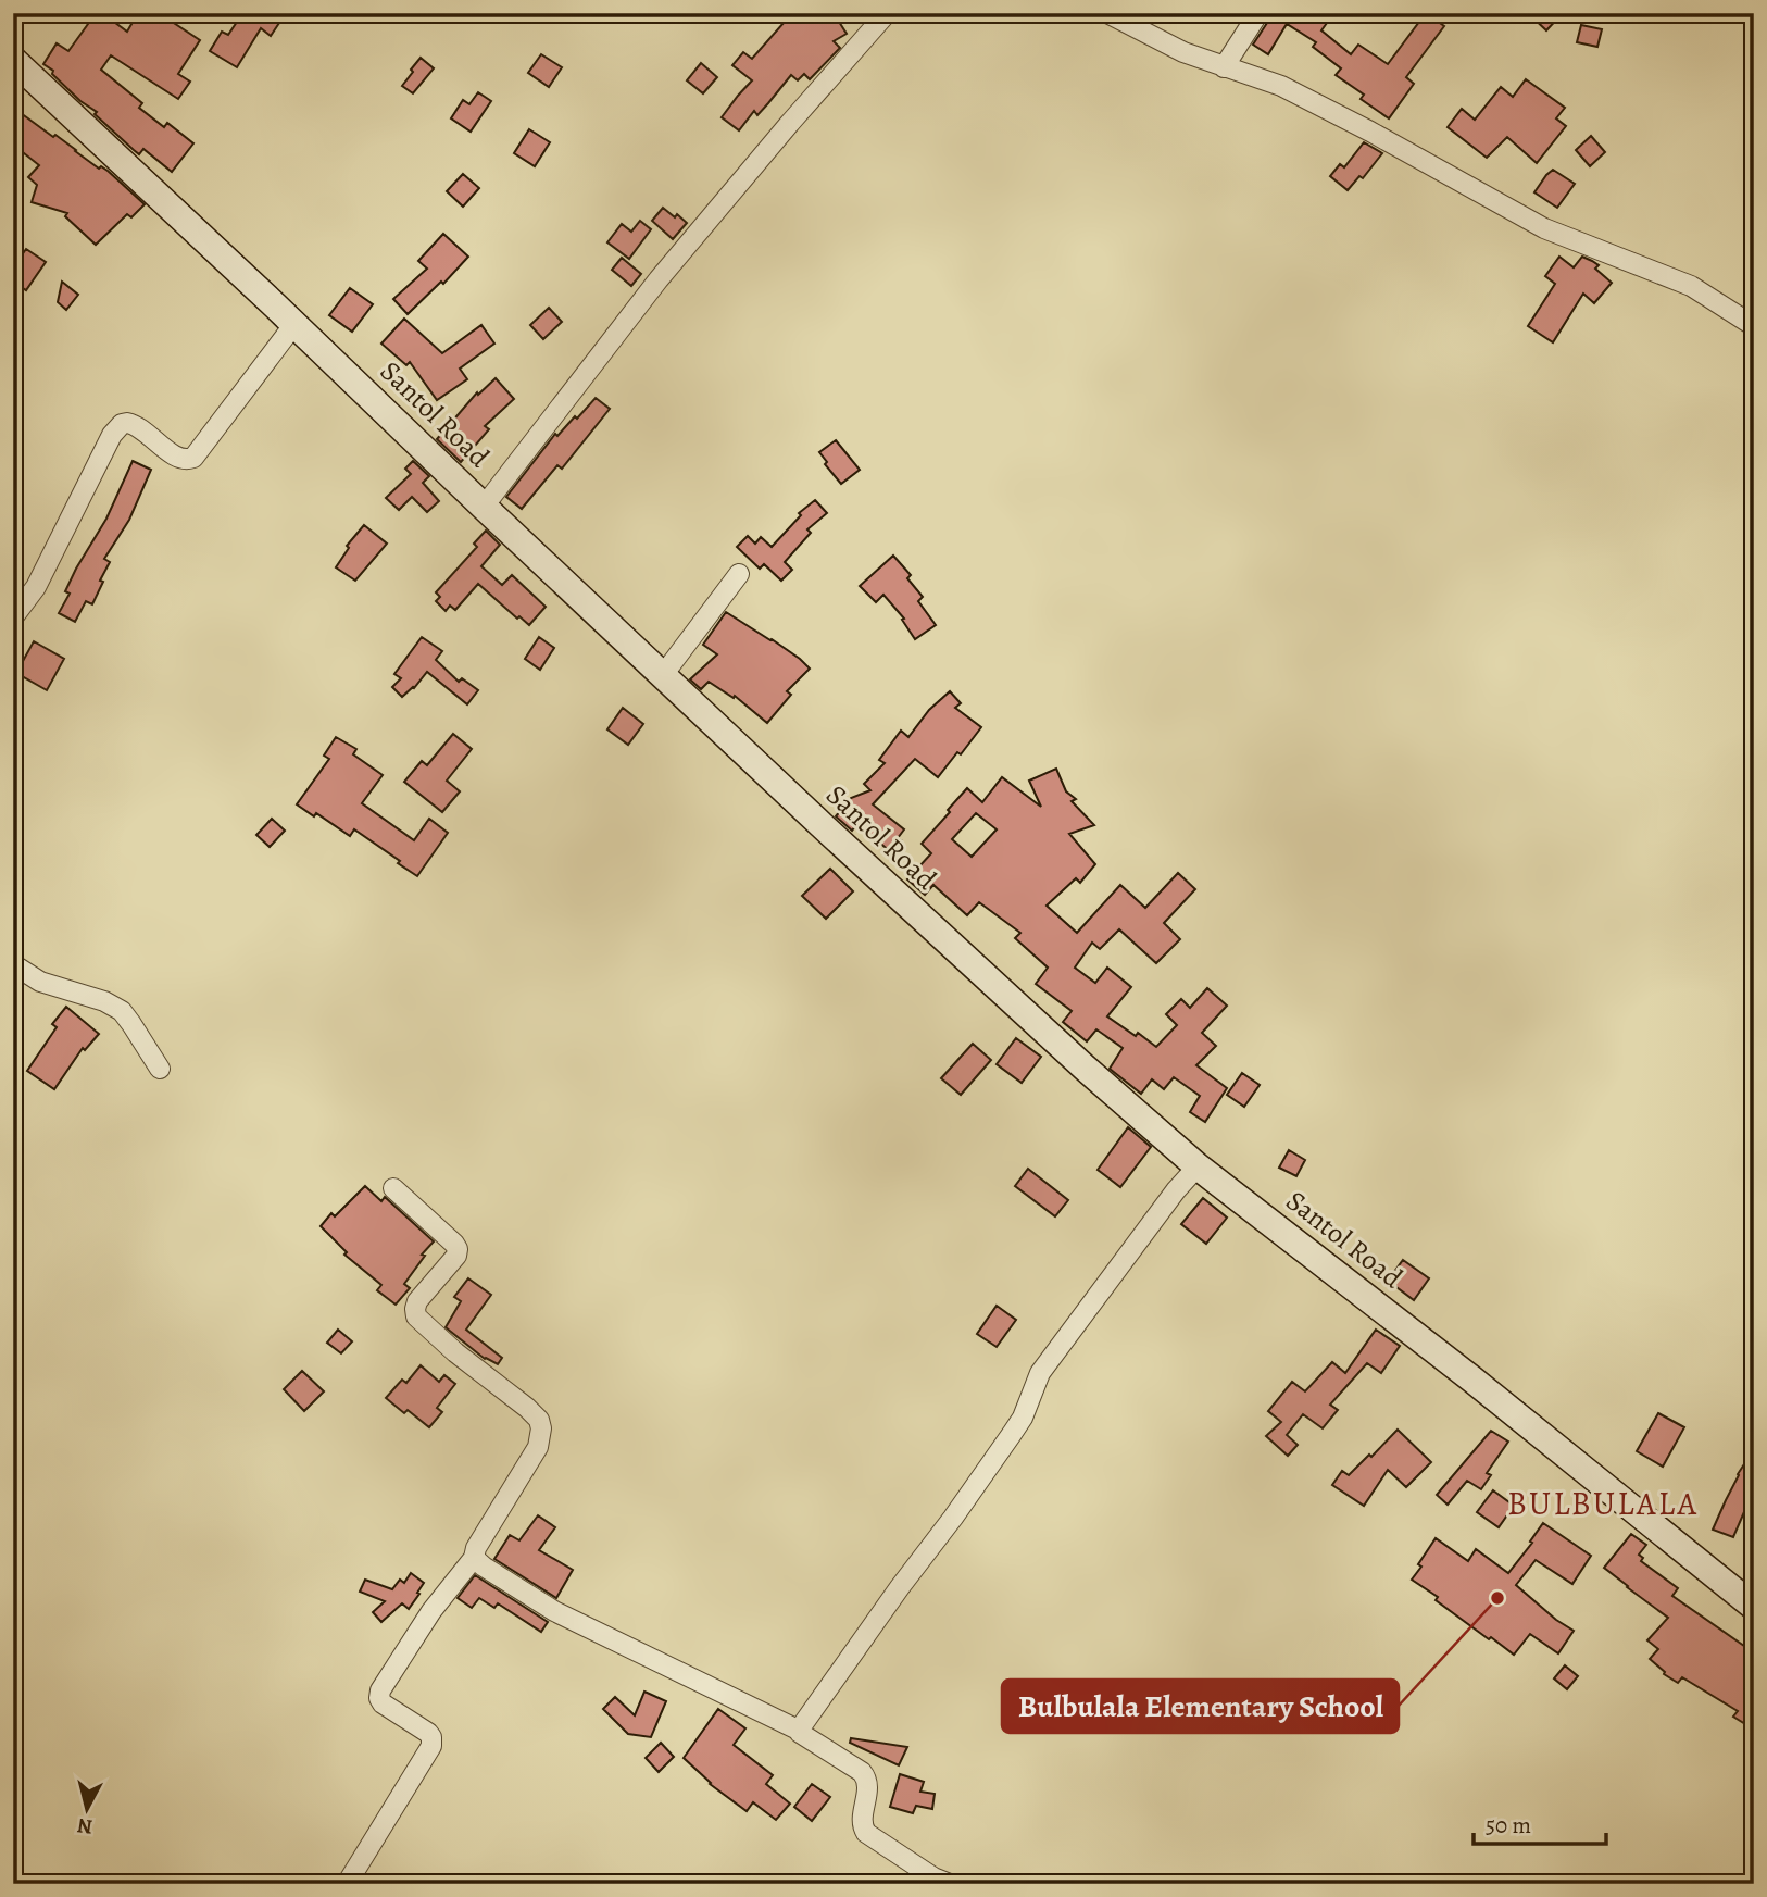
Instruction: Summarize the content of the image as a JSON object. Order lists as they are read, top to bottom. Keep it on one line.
{"streets":{"main road":["Santol Road"]},"districts":["BULBULALA"],"places":["Bulbulala Elementary School"],"scale_bar":"50 m","north":"bottom"}
